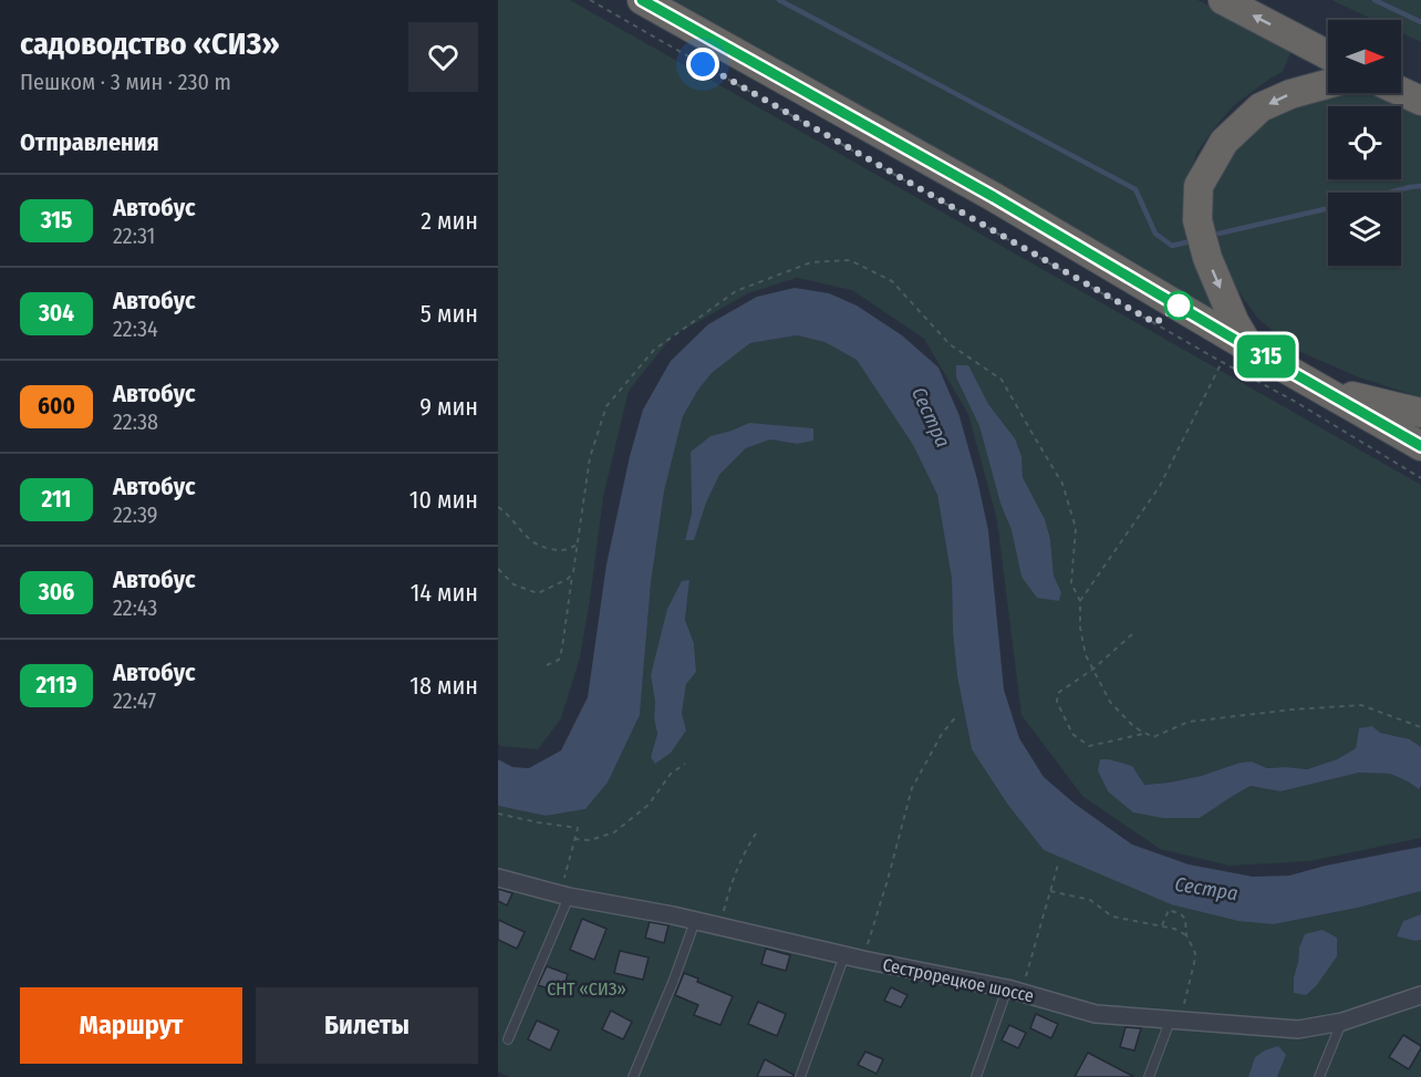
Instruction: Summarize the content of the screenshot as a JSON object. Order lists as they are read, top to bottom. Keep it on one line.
{"streets":{"street":["Сестрорецкое шоссе"]},"water":["Сестра"],"parks":["СНТ «СИЗ»"],"lines":["bus line 315"],"north":"right","page":{"heading":[["садоводство «СИЗ»","Пешком · 3 мин · 230 m"],"Отправления"],"on_map":"315","list":[{"mark":"315","name":"Автобус","note":"22:31","value":"2 мин"},{"mark":"304","name":"Автобус","note":"22:34","value":"5 мин"},{"mark":"600","name":"Автобус","note":"22:38","value":"9 мин"},{"mark":"211","name":"Автобус","note":"22:39","value":"10 мин"},{"mark":"306","name":"Автобус","note":"22:43","value":"14 мин"},{"mark":"211Э","name":"Автобус","note":"22:47","value":"18 мин"}],"buttons":["Маршрут","Билеты"]}}
